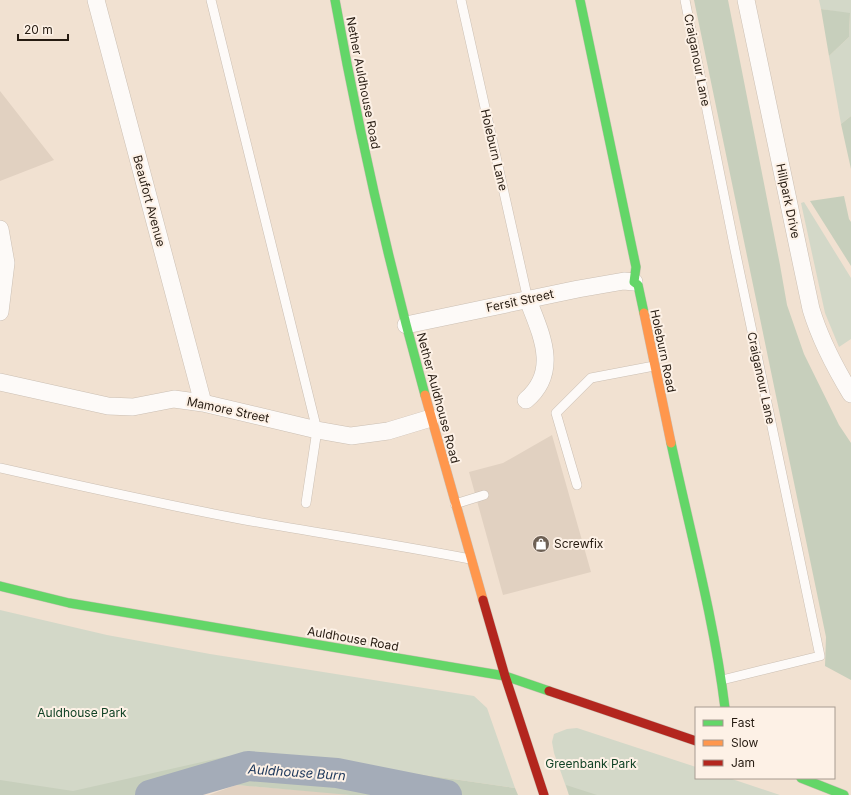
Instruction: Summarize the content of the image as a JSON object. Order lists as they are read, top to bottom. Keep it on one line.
{"streets":{"street":["Nether Auldhouse Road","Beaufort Avenue","Hillpark Drive","Fersit Street","Holeburn Road","Mamore Street","Auldhouse Road"],"lane":["Craiganour Lane","Holeburn Lane"]},"crossings":[["Craiganour Lane","Holeburn Road"],["Nether Auldhouse Road","Fersit Street"],["Nether Auldhouse Road","Mamore Street"],["Nether Auldhouse Road","Auldhouse Road"],["Holeburn Lane","Fersit Street"],["Beaufort Avenue","Mamore Street"],["Fersit Street","Holeburn Road"]],"water":["Auldhouse Burn"],"parks":["Auldhouse Park","Greenbank Park"],"places":{"shop":["Screwfix"]},"legend":["Fast","Slow","Jam"],"scale_bar":"20 m"}
